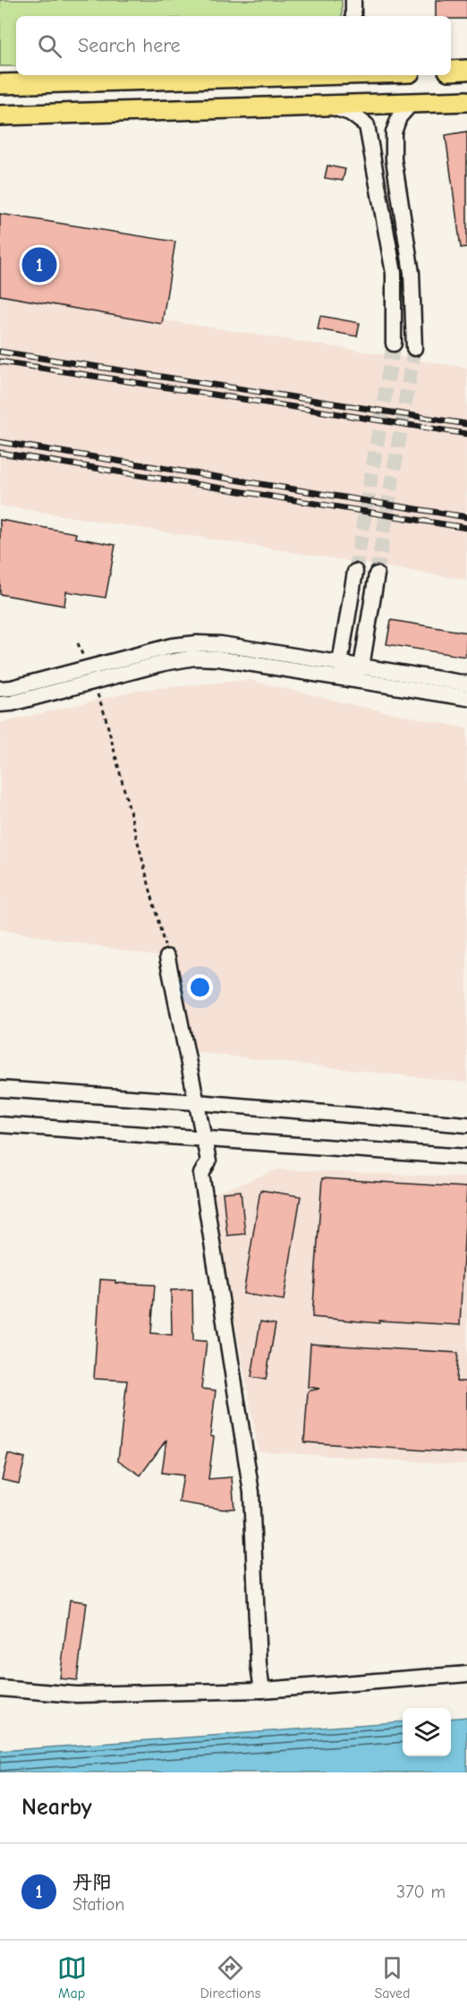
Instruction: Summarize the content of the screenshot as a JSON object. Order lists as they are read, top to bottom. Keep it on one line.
{"page":{"search":"Search here","pins":"1","heading":"Nearby","list":[{"mark":"1","name":"丹阳","note":"Station","value":"370 m"}],"nav":["Map","Directions","Saved"]}}
